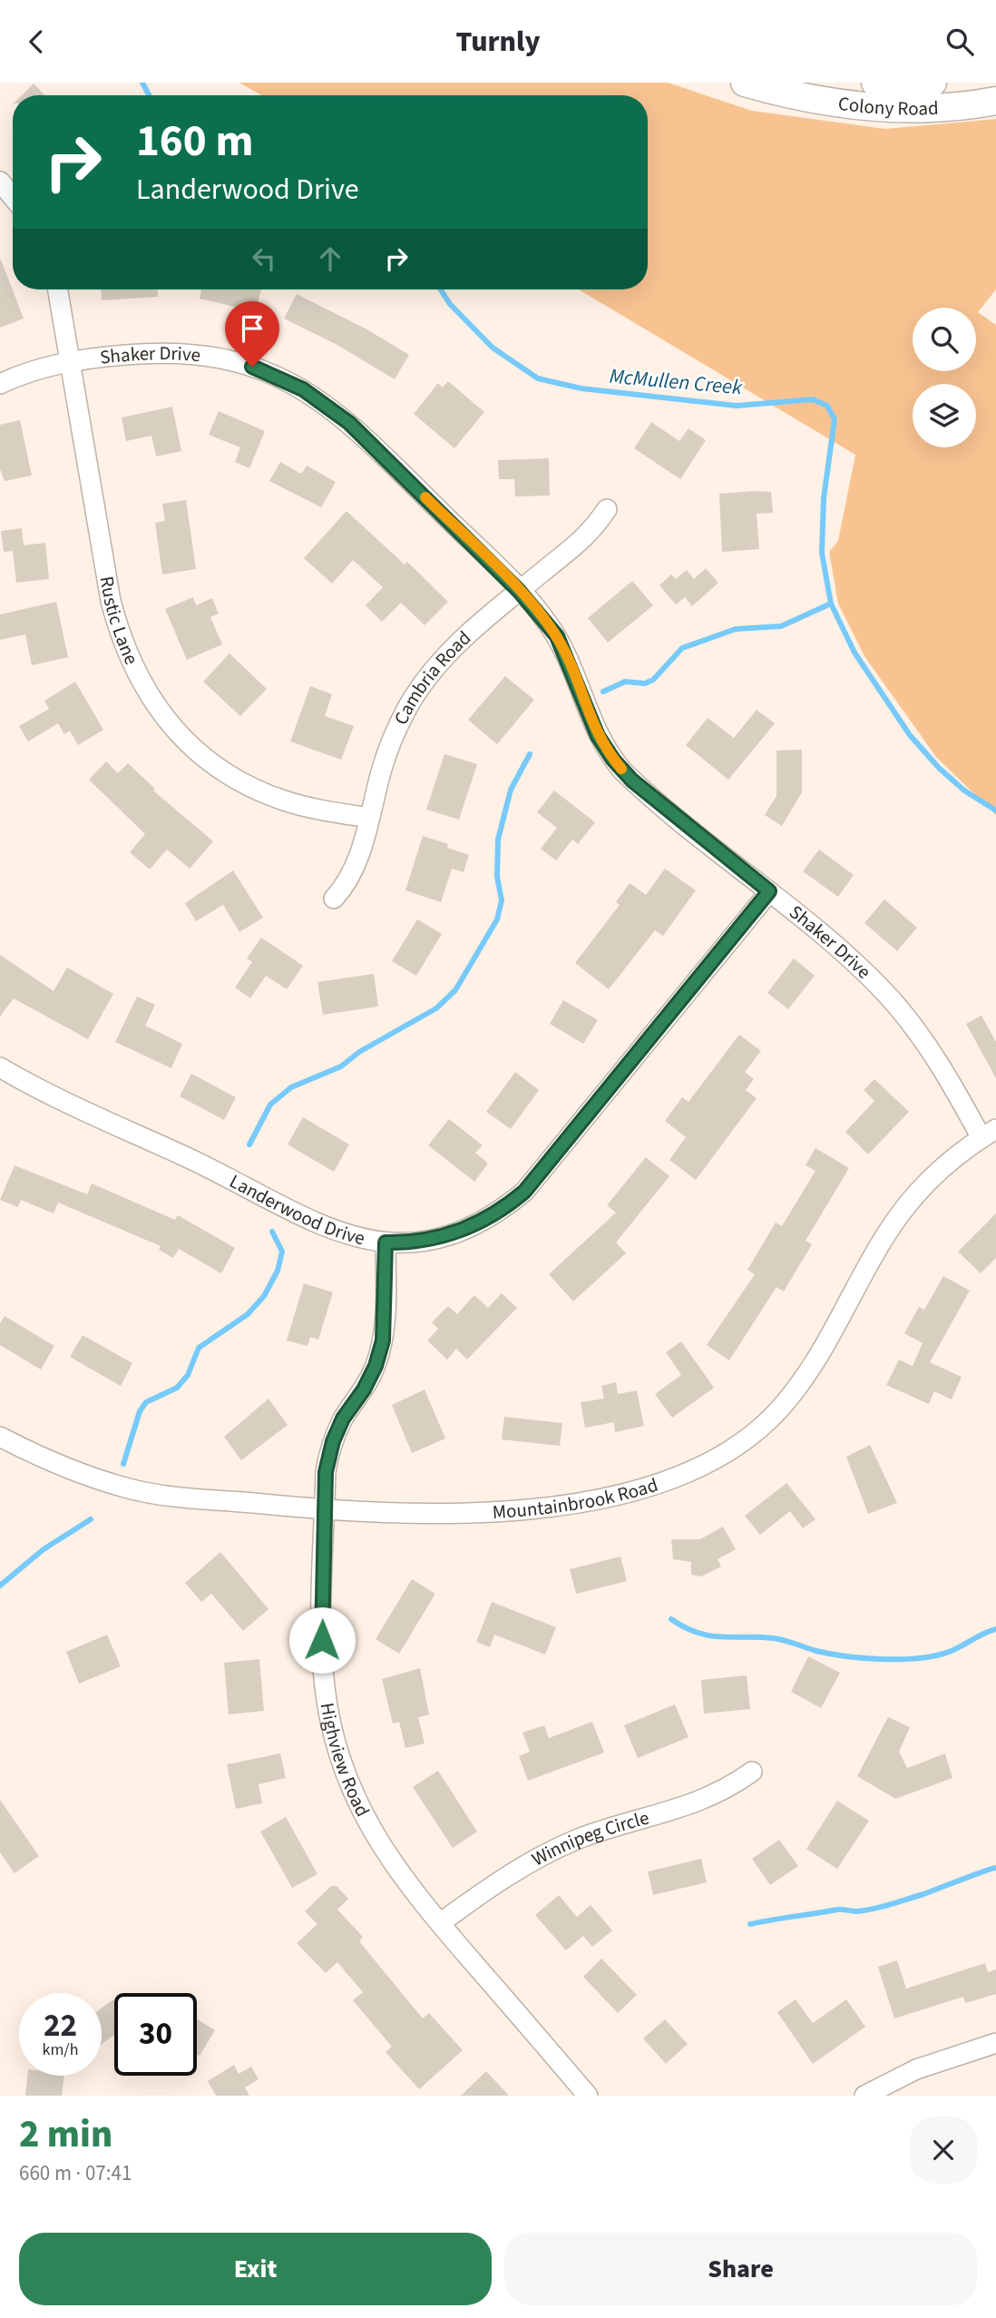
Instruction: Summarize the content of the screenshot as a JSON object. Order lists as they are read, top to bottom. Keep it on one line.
{"streets":{"main road":["Colony Road"],"street":["Shaker Drive","Rustic Lane","Cambria Road","Landerwood Drive","Mountainbrook Road","Highview Road","Winnipeg Circle"]},"crossings":[["Shaker Drive","Rustic Lane"],["Shaker Drive","Cambria Road"],["Shaker Drive","Landerwood Drive"],["Shaker Drive","Mountainbrook Road"],["Rustic Lane","Cambria Road"],["Landerwood Drive","Highview Road"],["Mountainbrook Road","Highview Road"],["Highview Road","Winnipeg Circle"]],"water":["McMullen Creek"],"page":{"header":"Turnly","turn":["160 m","Landerwood Drive"],"speed":"22 km/h","limit":"30","heading":["2 min","660 m · 07:41"],"buttons":["Exit","Share"]}}
